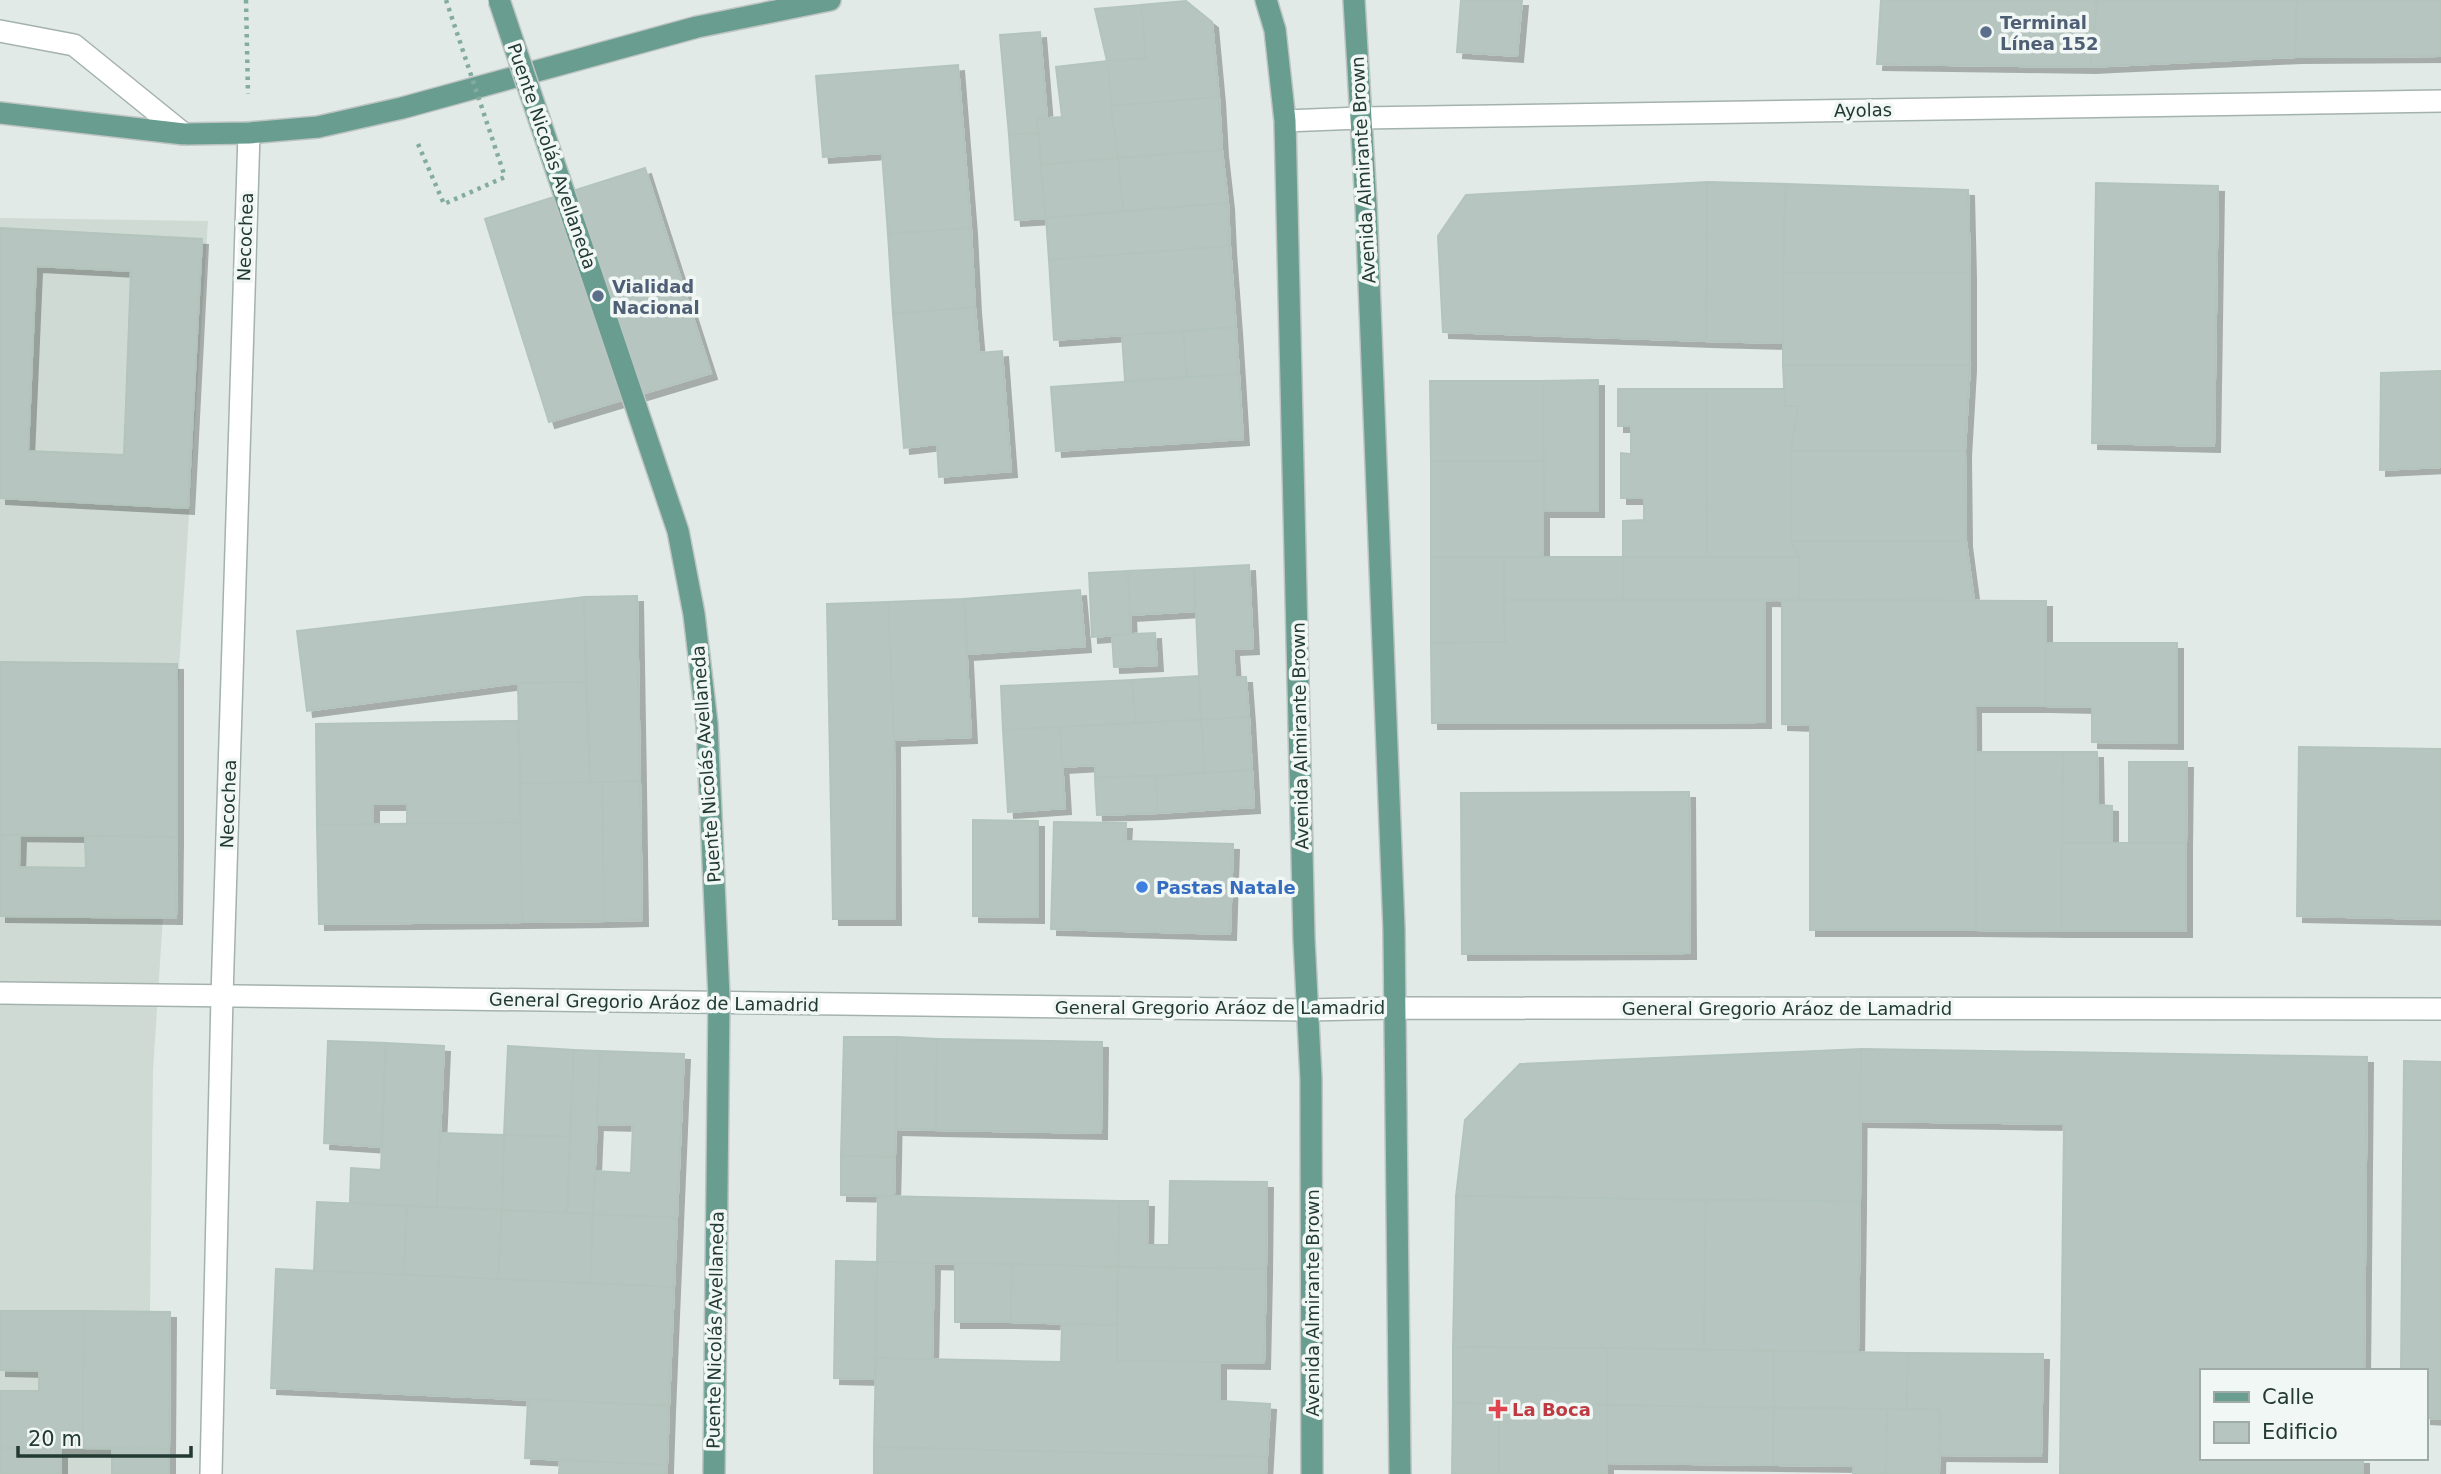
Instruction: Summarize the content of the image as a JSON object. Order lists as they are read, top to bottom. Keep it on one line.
{"streets":{"main road":["Puente Nicolás Avellaneda","Avenida Almirante Brown"],"street":["Ayolas","Necochea","General Gregorio Aráoz de Lamadrid"]},"crossings":[["Ayolas","Avenida Almirante Brown"],["Avenida Almirante Brown","General Gregorio Aráoz de Lamadrid"],["Necochea","General Gregorio Aráoz de Lamadrid"]],"places":{"other":["Terminal Línea 152","Vialidad Nacional","Pastas Natale"],"health":["La Boca"]},"legend":["Calle","Edificio"],"scale_bar":"20 m"}
